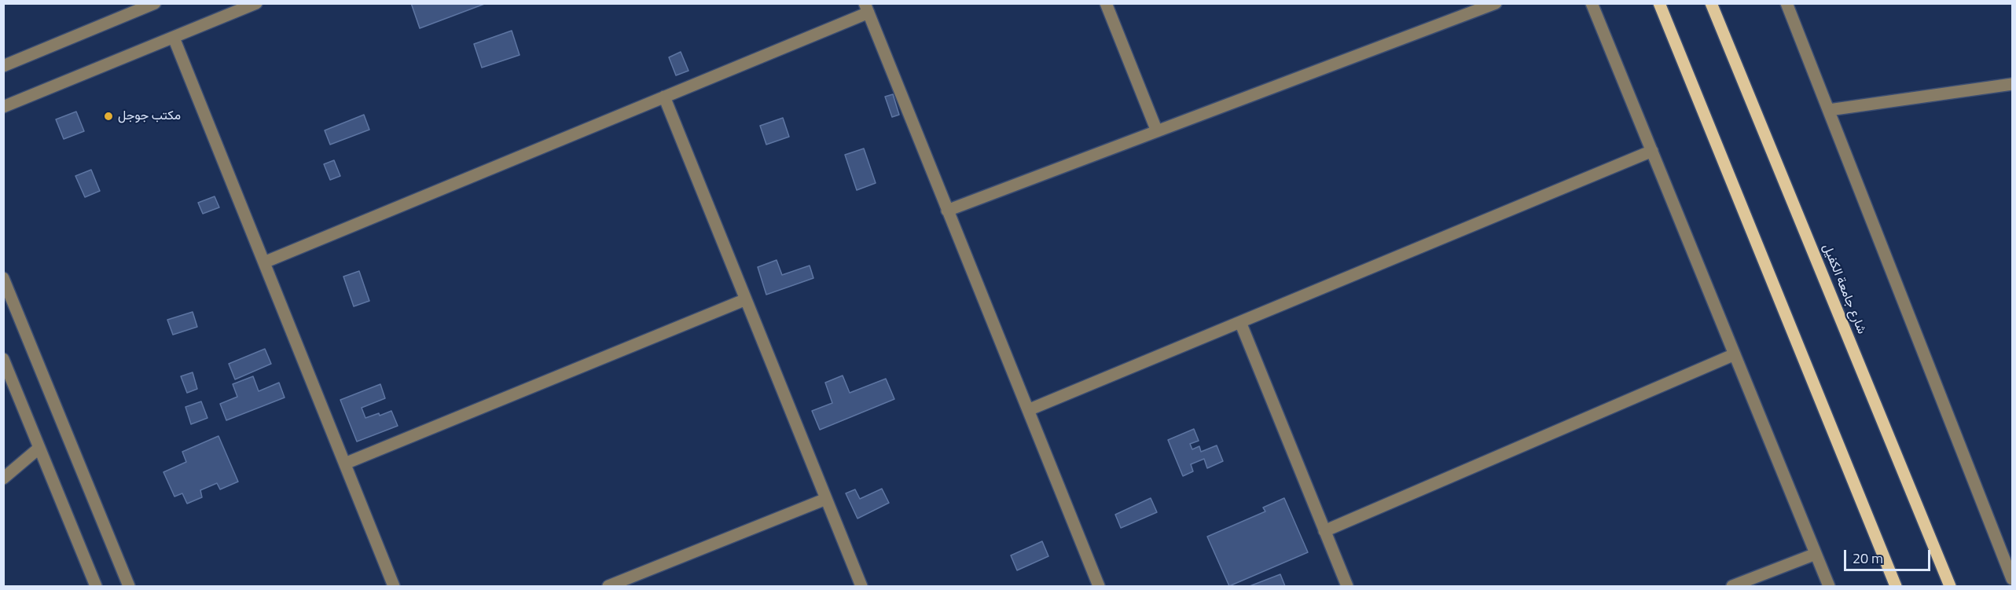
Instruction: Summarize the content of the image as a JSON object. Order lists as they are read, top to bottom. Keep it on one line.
{"streets":{"main road":["شارع جامعة الكفيل"]},"places":["مكتب جوجل"],"scale_bar":"20 m"}
